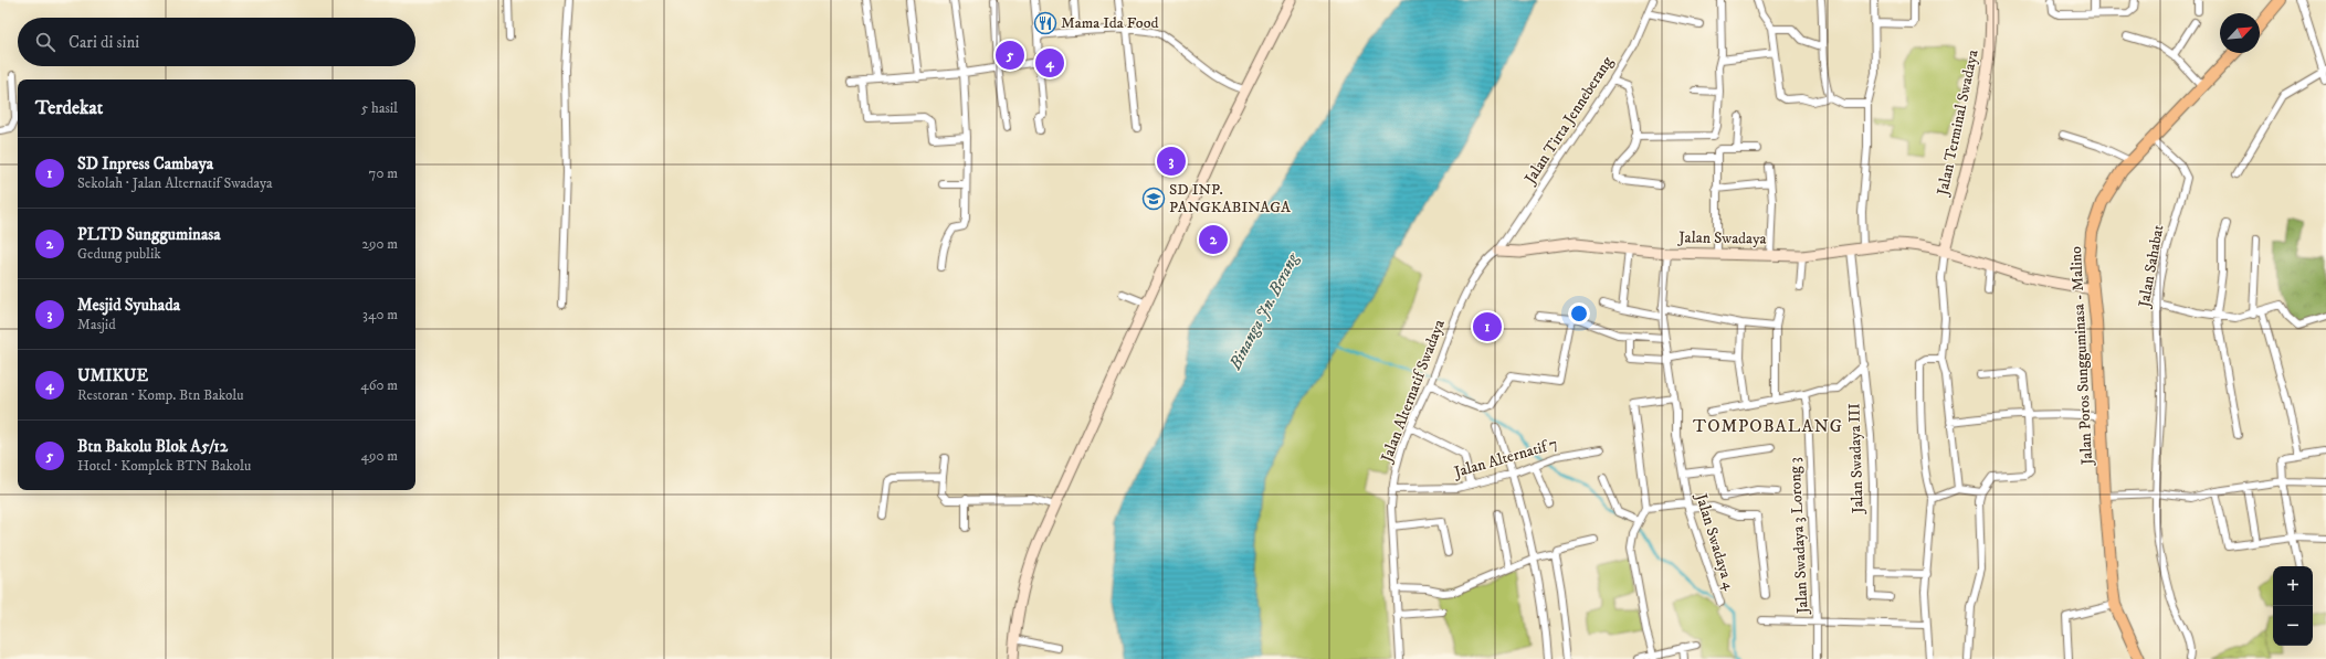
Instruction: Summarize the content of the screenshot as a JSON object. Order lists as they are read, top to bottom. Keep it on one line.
{"streets":{"main road":["Jalan Poros Sungguminasa - Malino"],"street":["Jalan Tirta Jenneberang","Jalan Terminal Swadaya","Jalan Swadaya","Jalan Sahabat","Jalan Alternatif Swadaya","Jalan Alternatif 7","Jalan Swadaya III","Jalan Swadaya 3 Lorong 3","Jalan Swadaya 4"]},"crossings":[["Jalan Tirta Jenneberang","Jalan Swadaya"],["Jalan Tirta Jenneberang","Jalan Alternatif Swadaya"],["Jalan Terminal Swadaya","Jalan Swadaya"],["Jalan Swadaya","Jalan Poros Sungguminasa - Malino"],["Jalan Swadaya","Jalan Alternatif Swadaya"],["Jalan Swadaya","Jalan Swadaya III"],["Jalan Swadaya","Jalan Swadaya 4"],["Jalan Sahabat","Jalan Poros Sungguminasa - Malino"],["Jalan Alternatif Swadaya","Jalan Alternatif 7"]],"districts":["TOMPOBALANG"],"water":["Binanga Jn. Berang"],"places":{"restaurant":["Mama Ida Food"],"school or university":["SD INP. PANGKABINAGA"]},"north":"top right","page":{"search":"Cari di sini","pins":["5","4","3","2","1"],"heading":["Terdekat","5 hasil"],"list":[{"mark":"1","name":"SD Inpress Cambaya","note":"Sekolah · Jalan Alternatif Swadaya","value":"70 m"},{"mark":"2","name":"PLTD Sungguminasa","note":"Gedung publik","value":"290 m"},{"mark":"3","name":"Mesjid Syuhada","note":"Masjid","value":"340 m"},{"mark":"4","name":"UMIKUE","note":"Restoran · Komp. Btn Bakolu","value":"460 m"},{"mark":"5","name":"Btn Bakolu Blok A5/12","note":"Hotel · Komplek BTN Bakolu","value":"490 m"}],"map_buttons":["+","−"]}}
